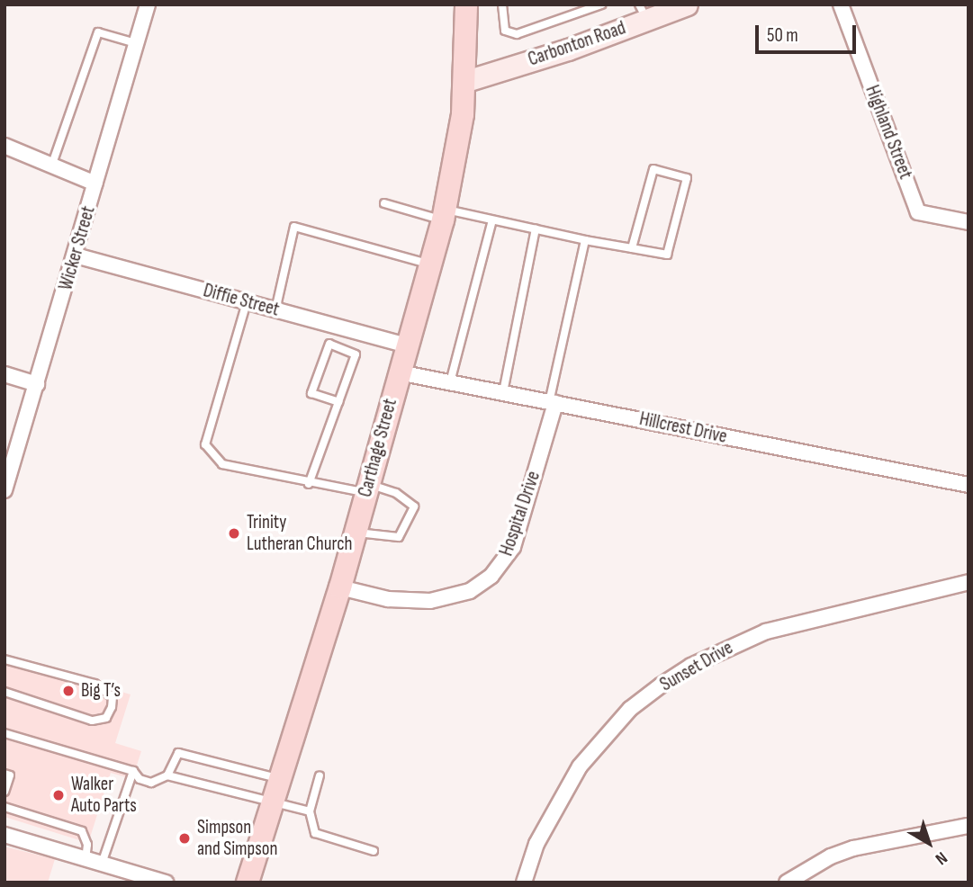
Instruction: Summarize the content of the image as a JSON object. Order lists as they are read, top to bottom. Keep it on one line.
{"streets":{"main road":["Carthage Street"],"street":["Carbonton Road","Highland Street","Wicker Street","Diffie Street","Hillcrest Drive","Hospital Drive","Sunset Drive"]},"crossings":[["Carbonton Road","Carthage Street"],["Wicker Street","Diffie Street"],["Diffie Street","Carthage Street"],["Hillcrest Drive","Carthage Street"],["Hillcrest Drive","Hospital Drive"],["Carthage Street","Hospital Drive"]],"places":["Trinity Lutheran Church","Big T’s","Walker Auto Parts","Simpson and Simpson"],"scale_bar":"50 m","north":"bottom right"}
